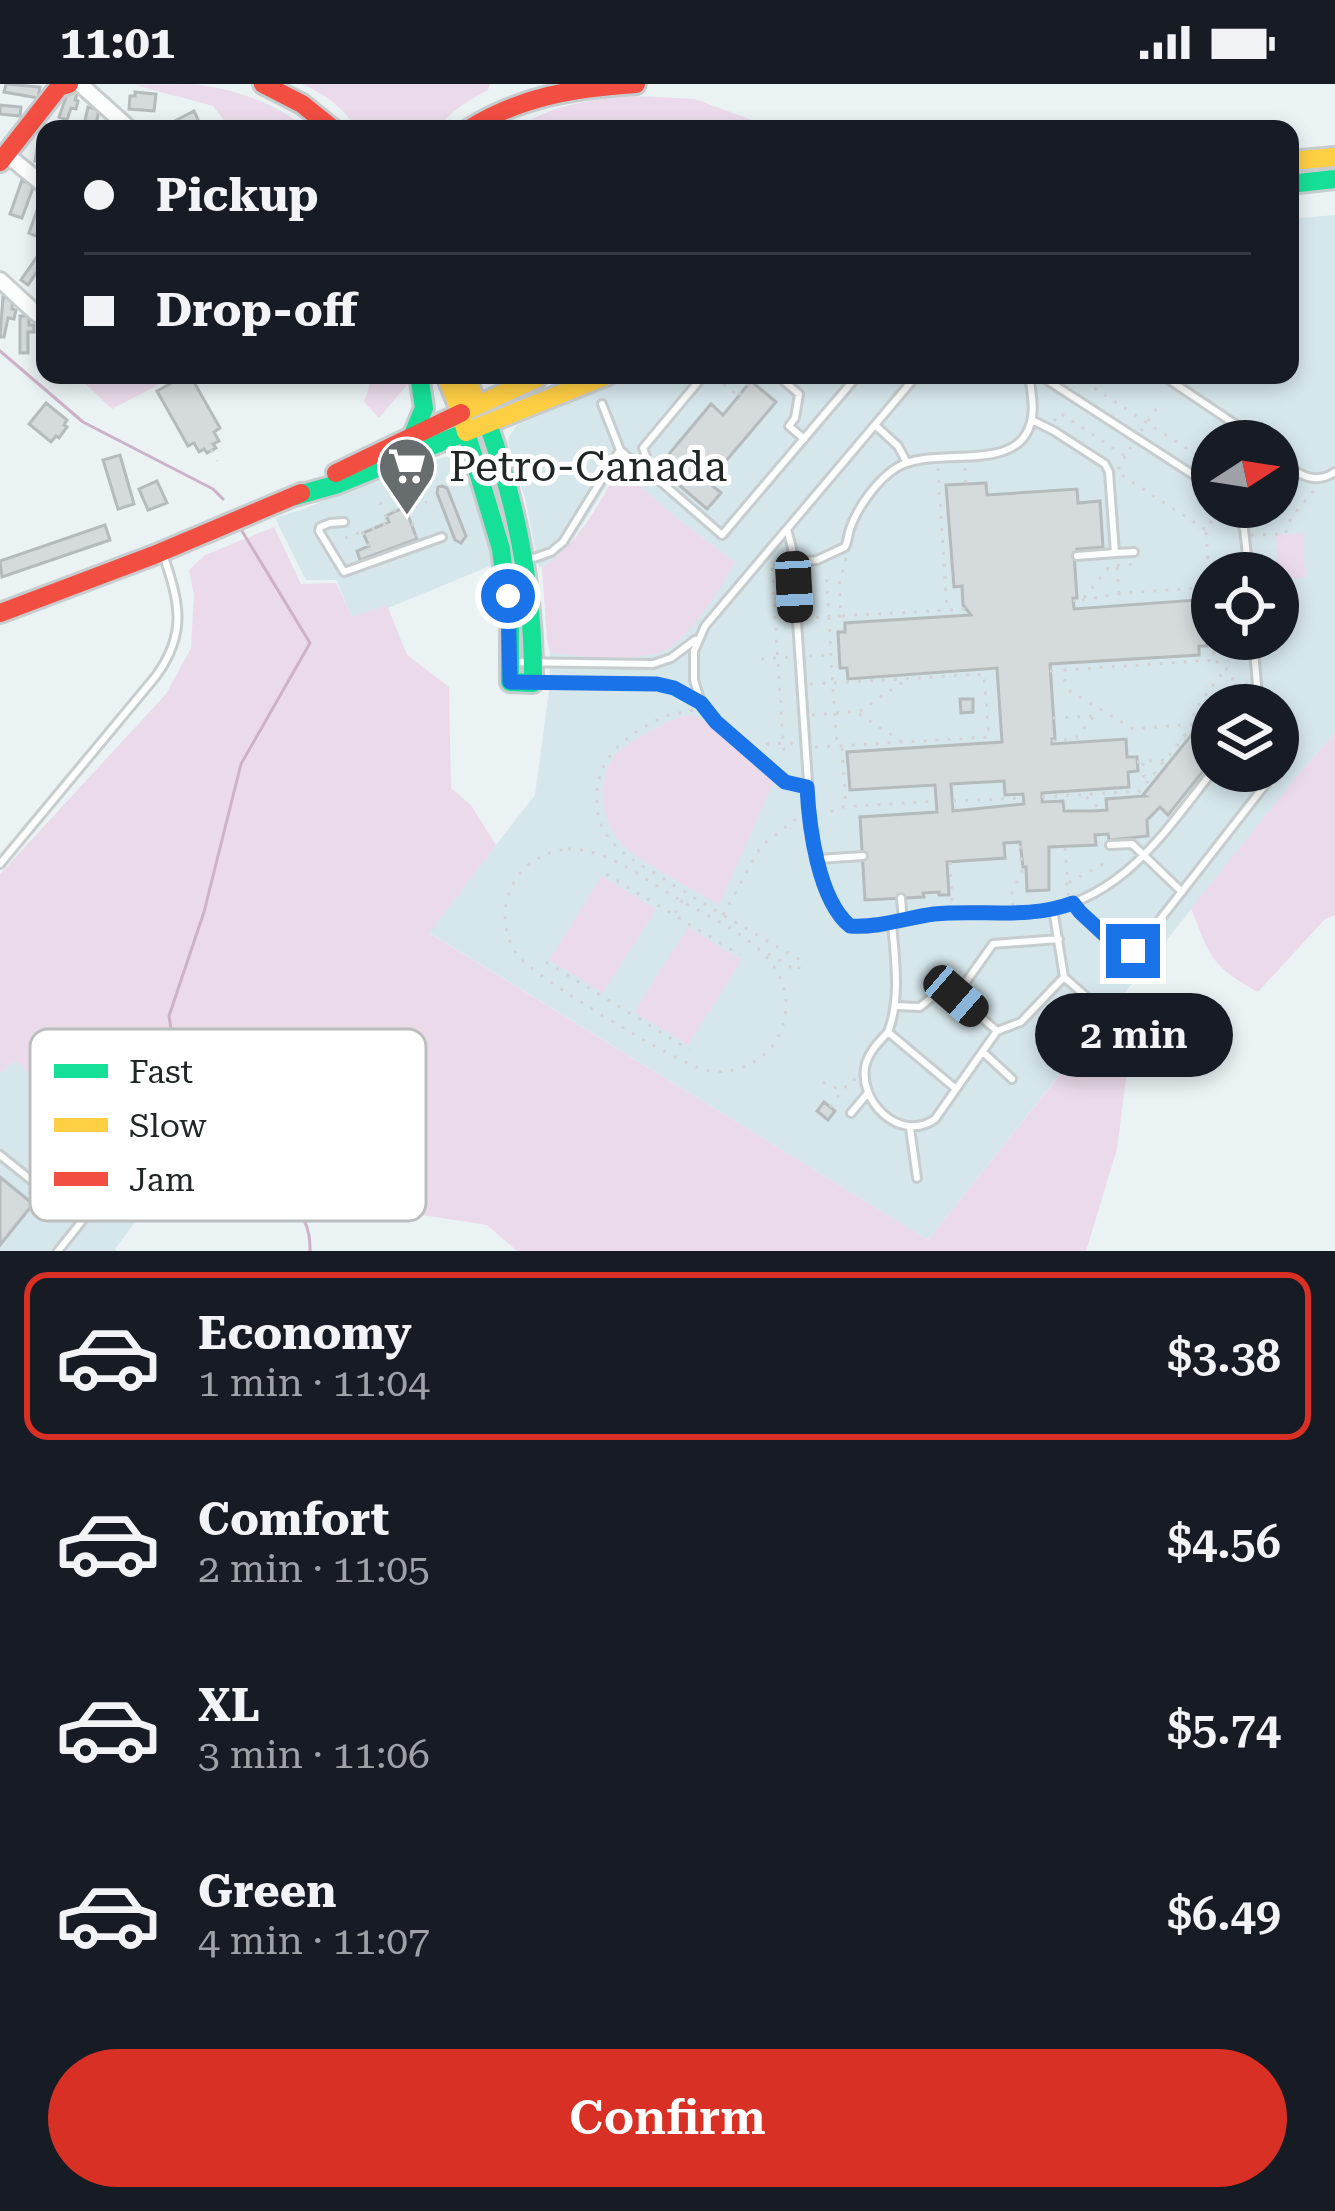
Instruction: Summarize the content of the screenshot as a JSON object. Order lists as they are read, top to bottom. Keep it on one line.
{"places":{"supermarket":["Petro-Canada"]},"legend":["Fast","Slow","Jam"],"north":"right","page":{"status":"11:01","banner":["Pickup","Drop-off"],"bubble":"2 min","list":[{"name":"Economy","note":"1 min · 11:04","value":"$3.38"},{"name":"Comfort","note":"2 min · 11:05","value":"$4.56"},{"name":"XL","note":"3 min · 11:06","value":"$5.74"},{"name":"Green","note":"4 min · 11:07","value":"$6.49"}],"buttons":"Confirm"}}
